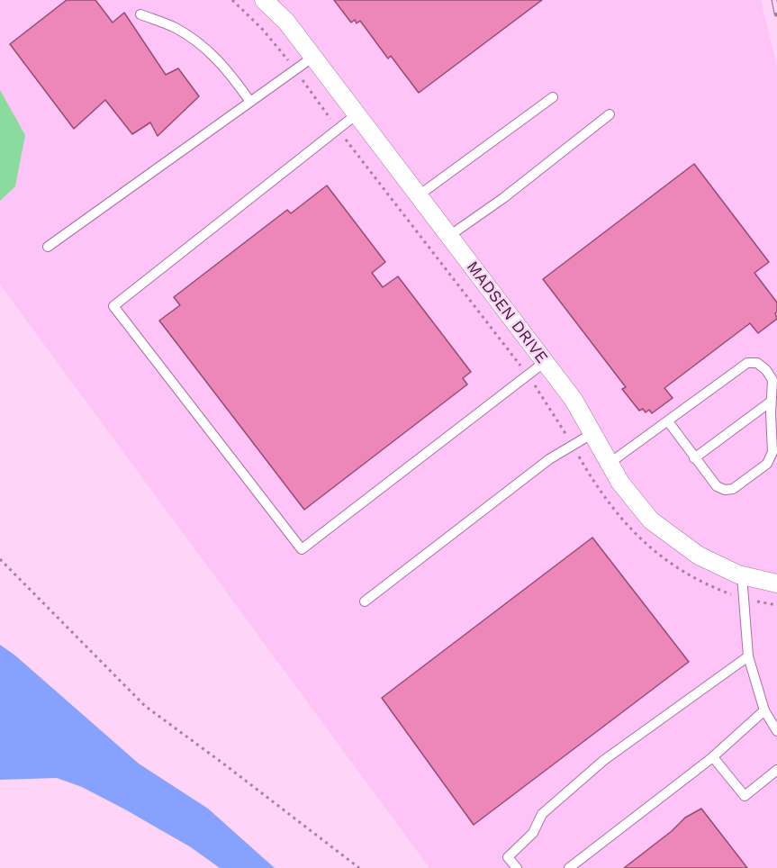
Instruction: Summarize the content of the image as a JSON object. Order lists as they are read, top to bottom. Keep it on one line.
{"streets":{"street":["MADSEN DRIVE"]}}
